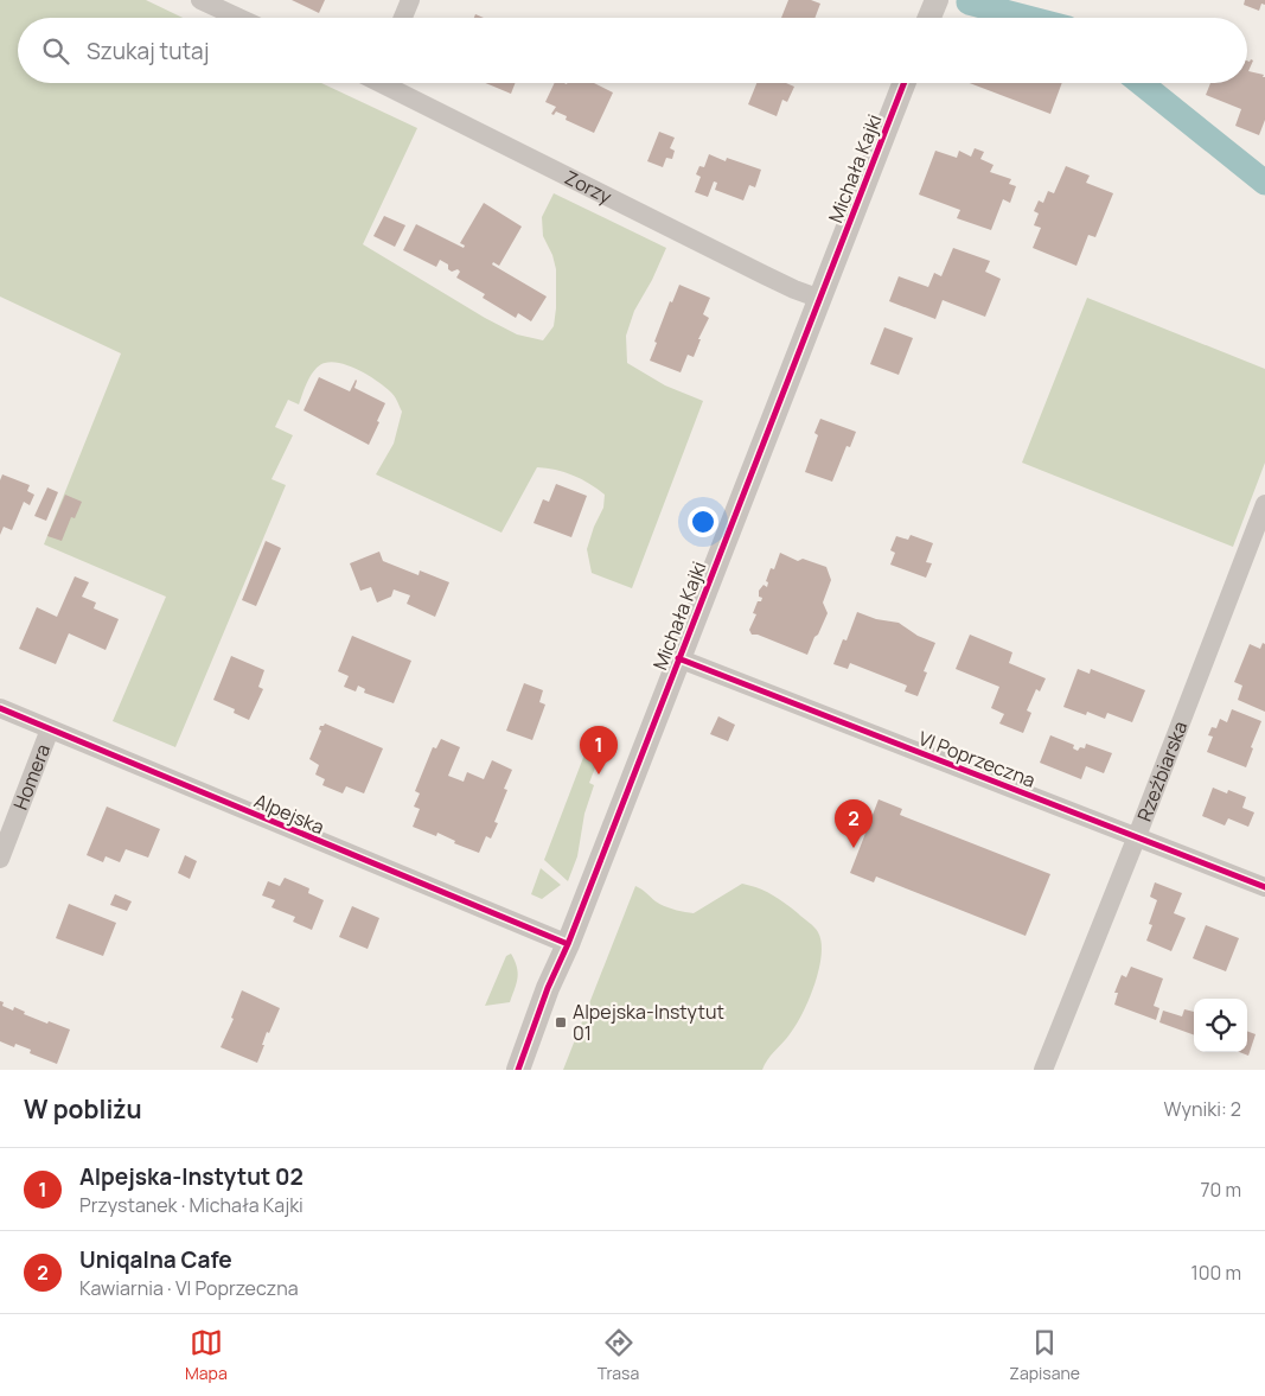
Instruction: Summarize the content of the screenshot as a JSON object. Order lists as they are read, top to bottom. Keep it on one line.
{"streets":{"street":["Michała Kajki","Zorzy","VI Poprzeczna","Rzeźbiarska","Homera","Alpejska"]},"crossings":[["Michała Kajki","Zorzy"],["Michała Kajki","VI Poprzeczna"],["Michała Kajki","Alpejska"],["VI Poprzeczna","Rzeźbiarska"],["Homera","Alpejska"]],"places":{"transit":["Alpejska-Instytut 01"]},"page":{"search":"Szukaj tutaj","pins":["1","2"],"heading":["W pobliżu","Wyniki: 2"],"list":[{"mark":"1","name":"Alpejska-Instytut 02","note":"Przystanek · Michała Kajki","value":"70 m"},{"mark":"2","name":"Uniqalna Cafe","note":"Kawiarnia · VI Poprzeczna","value":"100 m"}],"nav":["Mapa","Trasa","Zapisane"]}}
